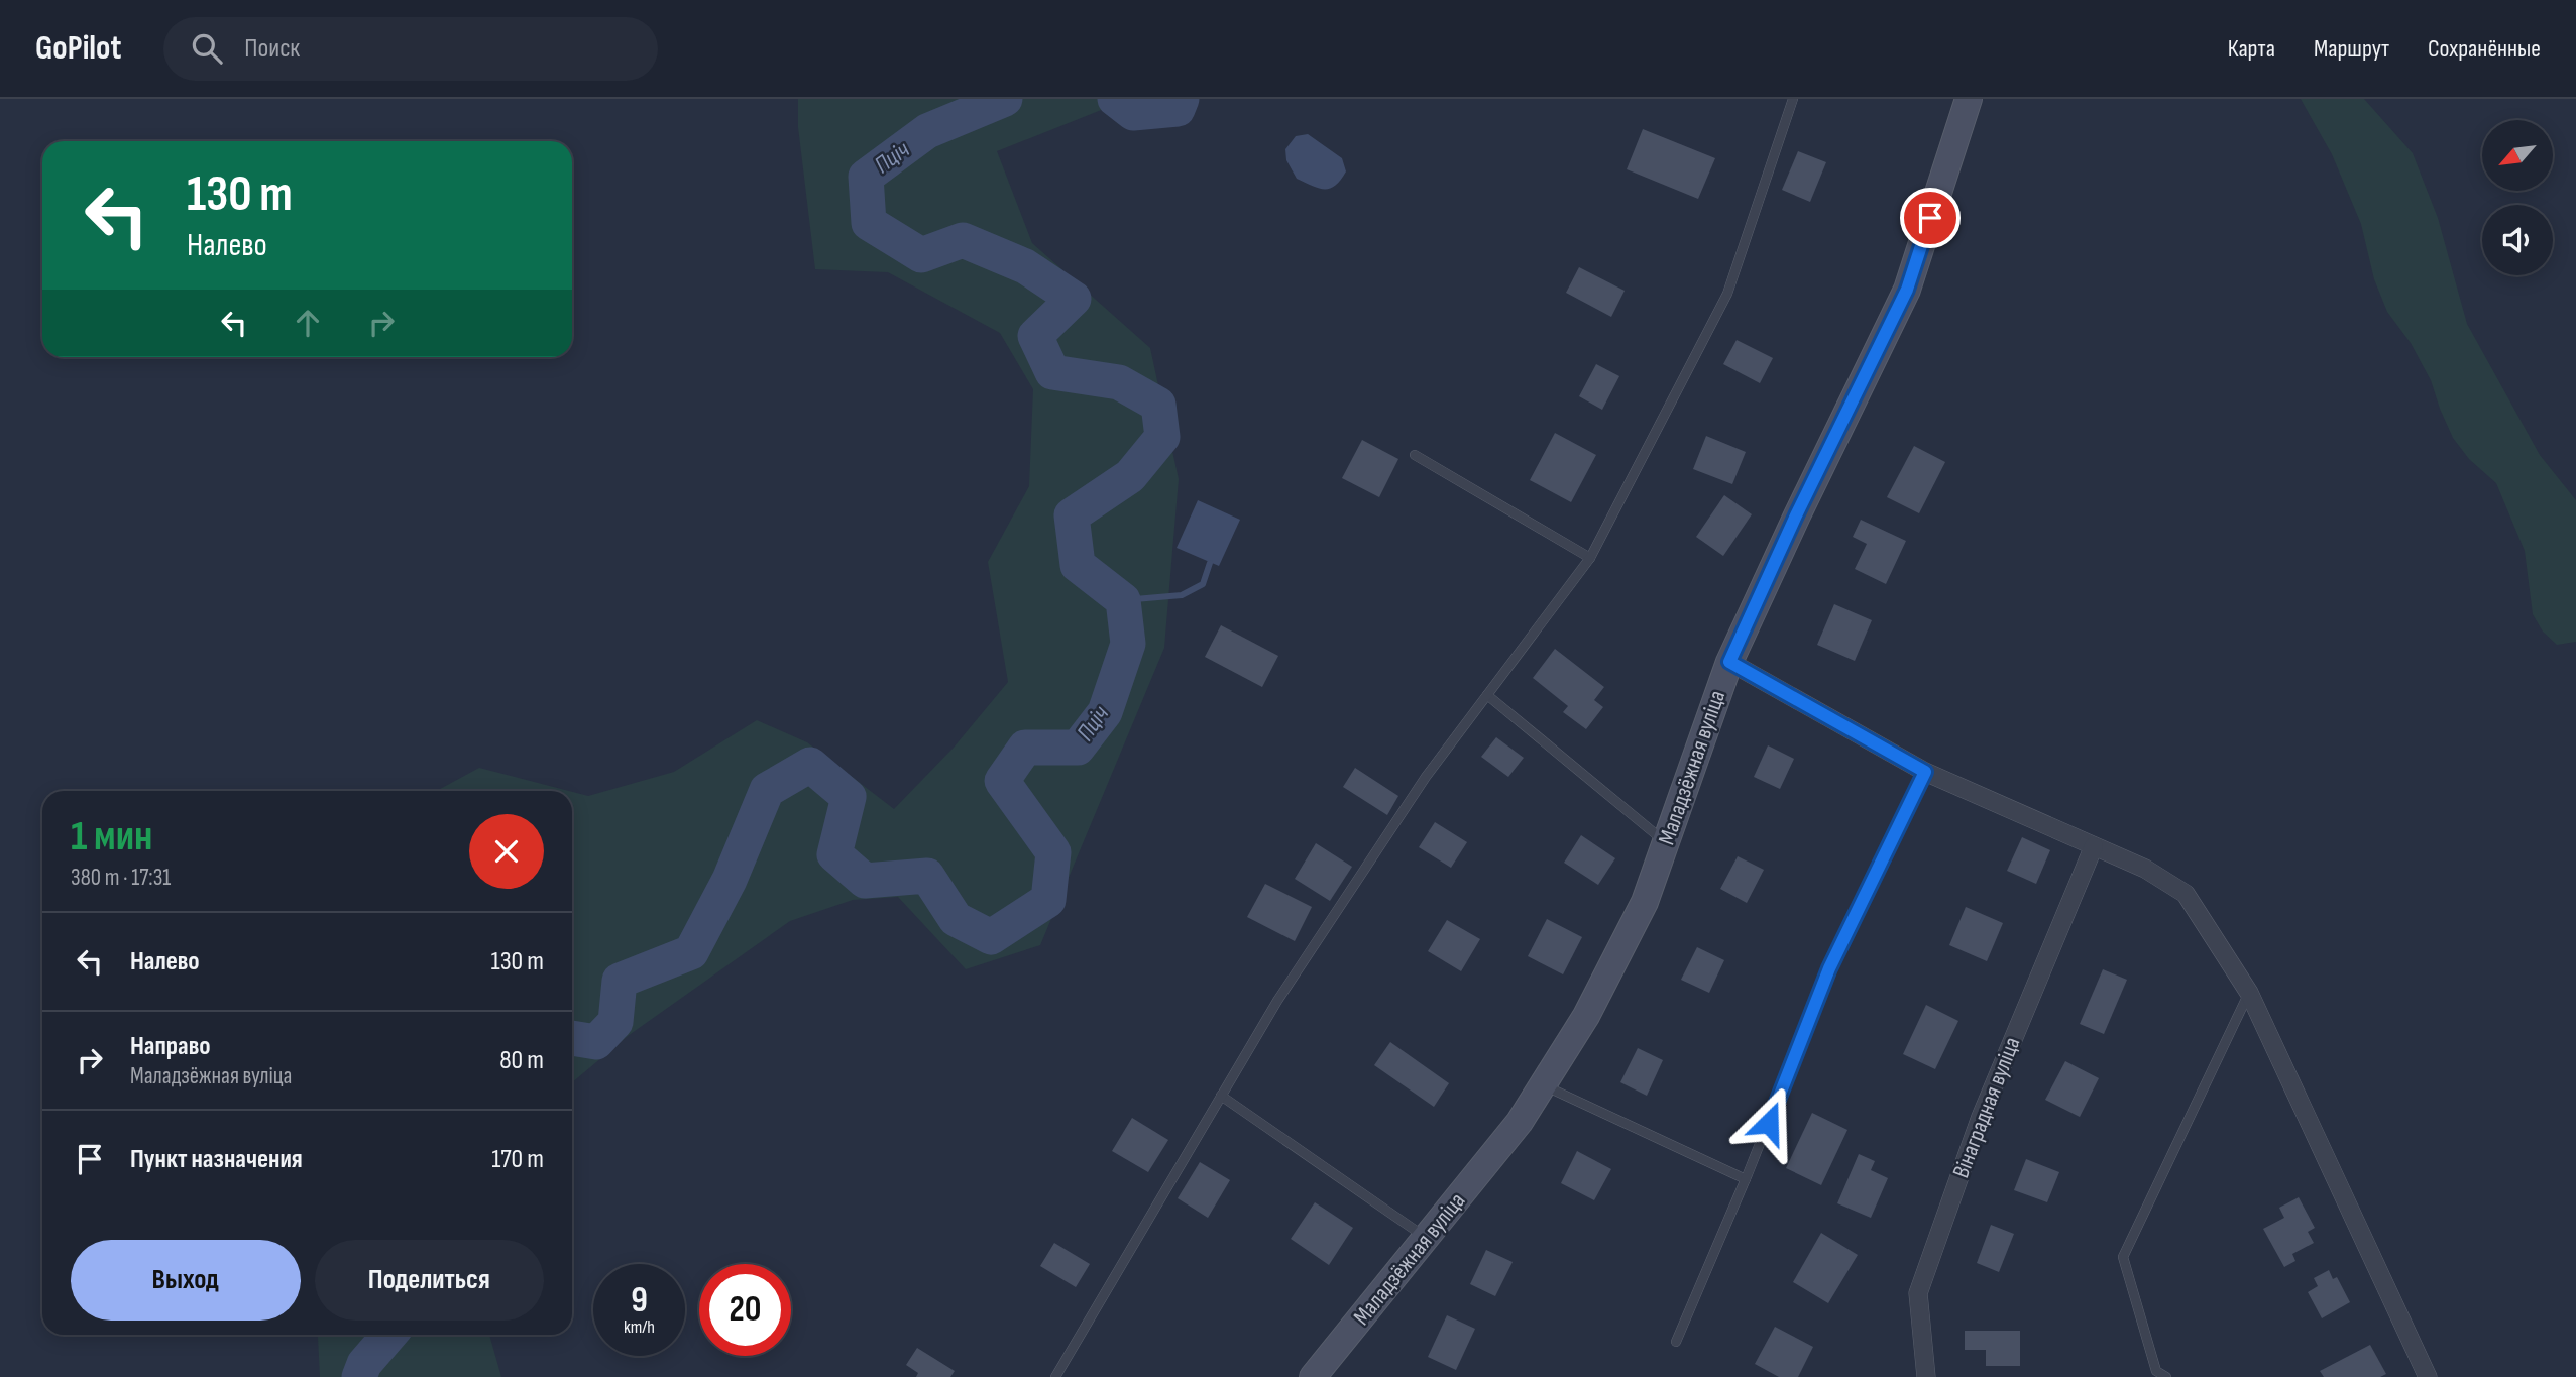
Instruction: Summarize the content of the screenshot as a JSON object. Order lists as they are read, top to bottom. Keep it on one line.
{"streets":{"street":["Маладзёжная вуліца","Вінаградная вуліца"]},"water":["Пціч"],"north":"bottom left","page":{"header":"GoPilot","search":"Поиск","nav":["Карта","Маршрут","Сохранённые"],"turn":["130 m","Налево"],"heading":["1 мин","380 m · 17:31"],"list":[{"name":"Налево","value":"130 m"},{"name":"Направо","note":"Маладзёжная вуліца","value":"80 m"},{"name":"Пункт назначения","value":"170 m"}],"buttons":["Выход","Поделиться"],"speed":"9 km/h","limit":"20"}}
